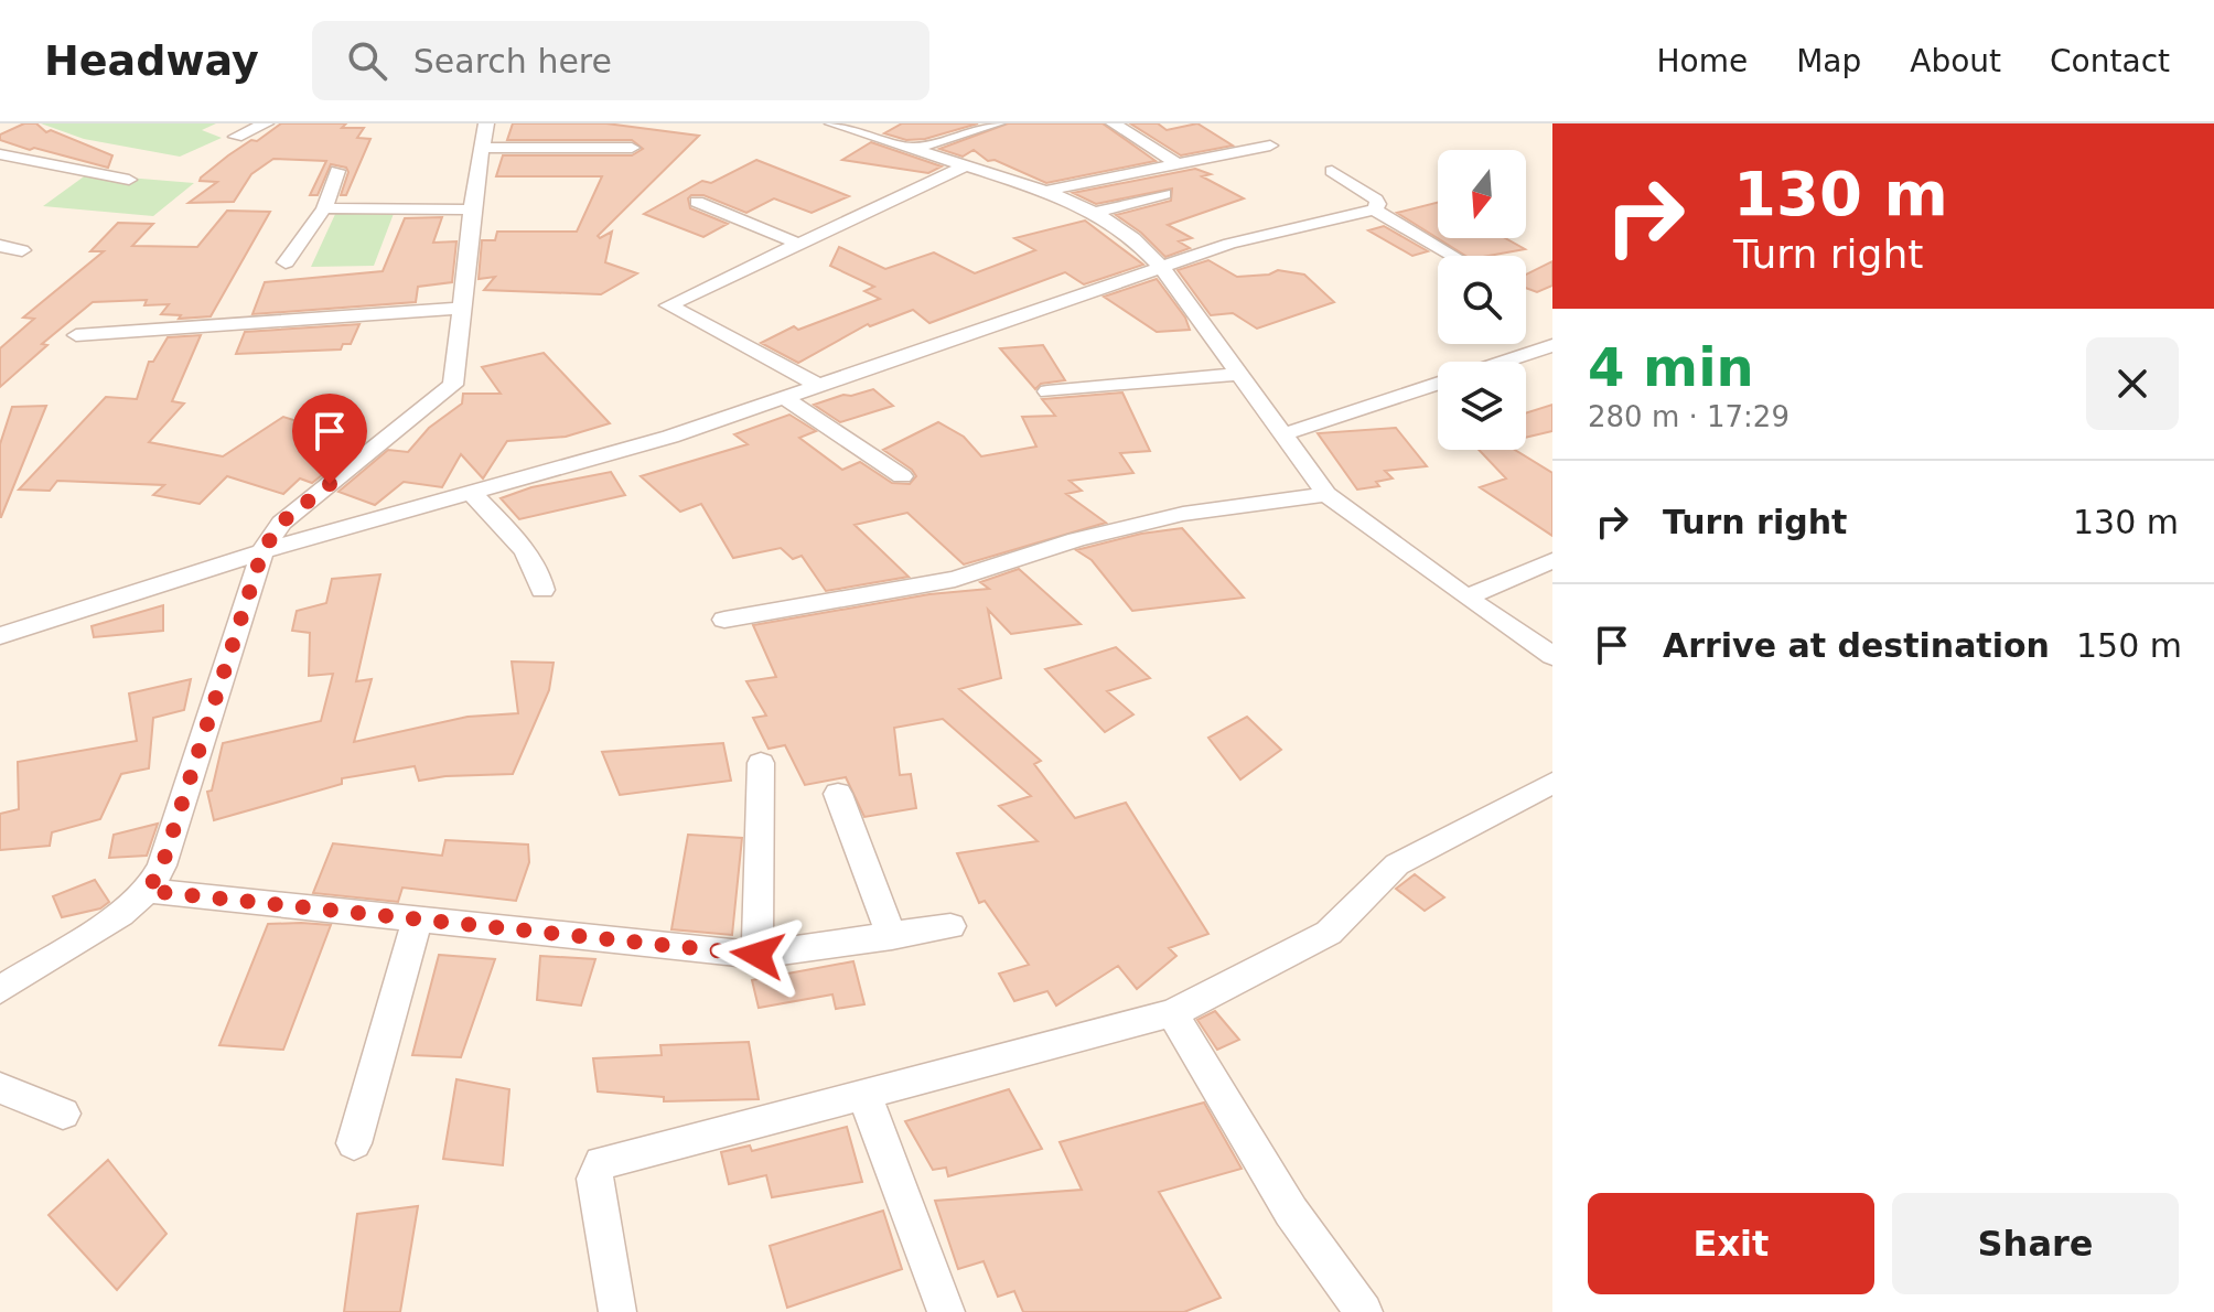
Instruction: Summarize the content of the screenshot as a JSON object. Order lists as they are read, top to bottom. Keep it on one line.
{"north":"bottom","page":{"header":"Headway","search":"Search here","nav":["Home","Map","About","Contact"],"turn":["130 m","Turn right"],"heading":["4 min","280 m · 17:29"],"list":[{"name":"Turn right","value":"130 m"},{"name":"Arrive at destination","value":"150 m"}],"buttons":["Exit","Share"]}}
